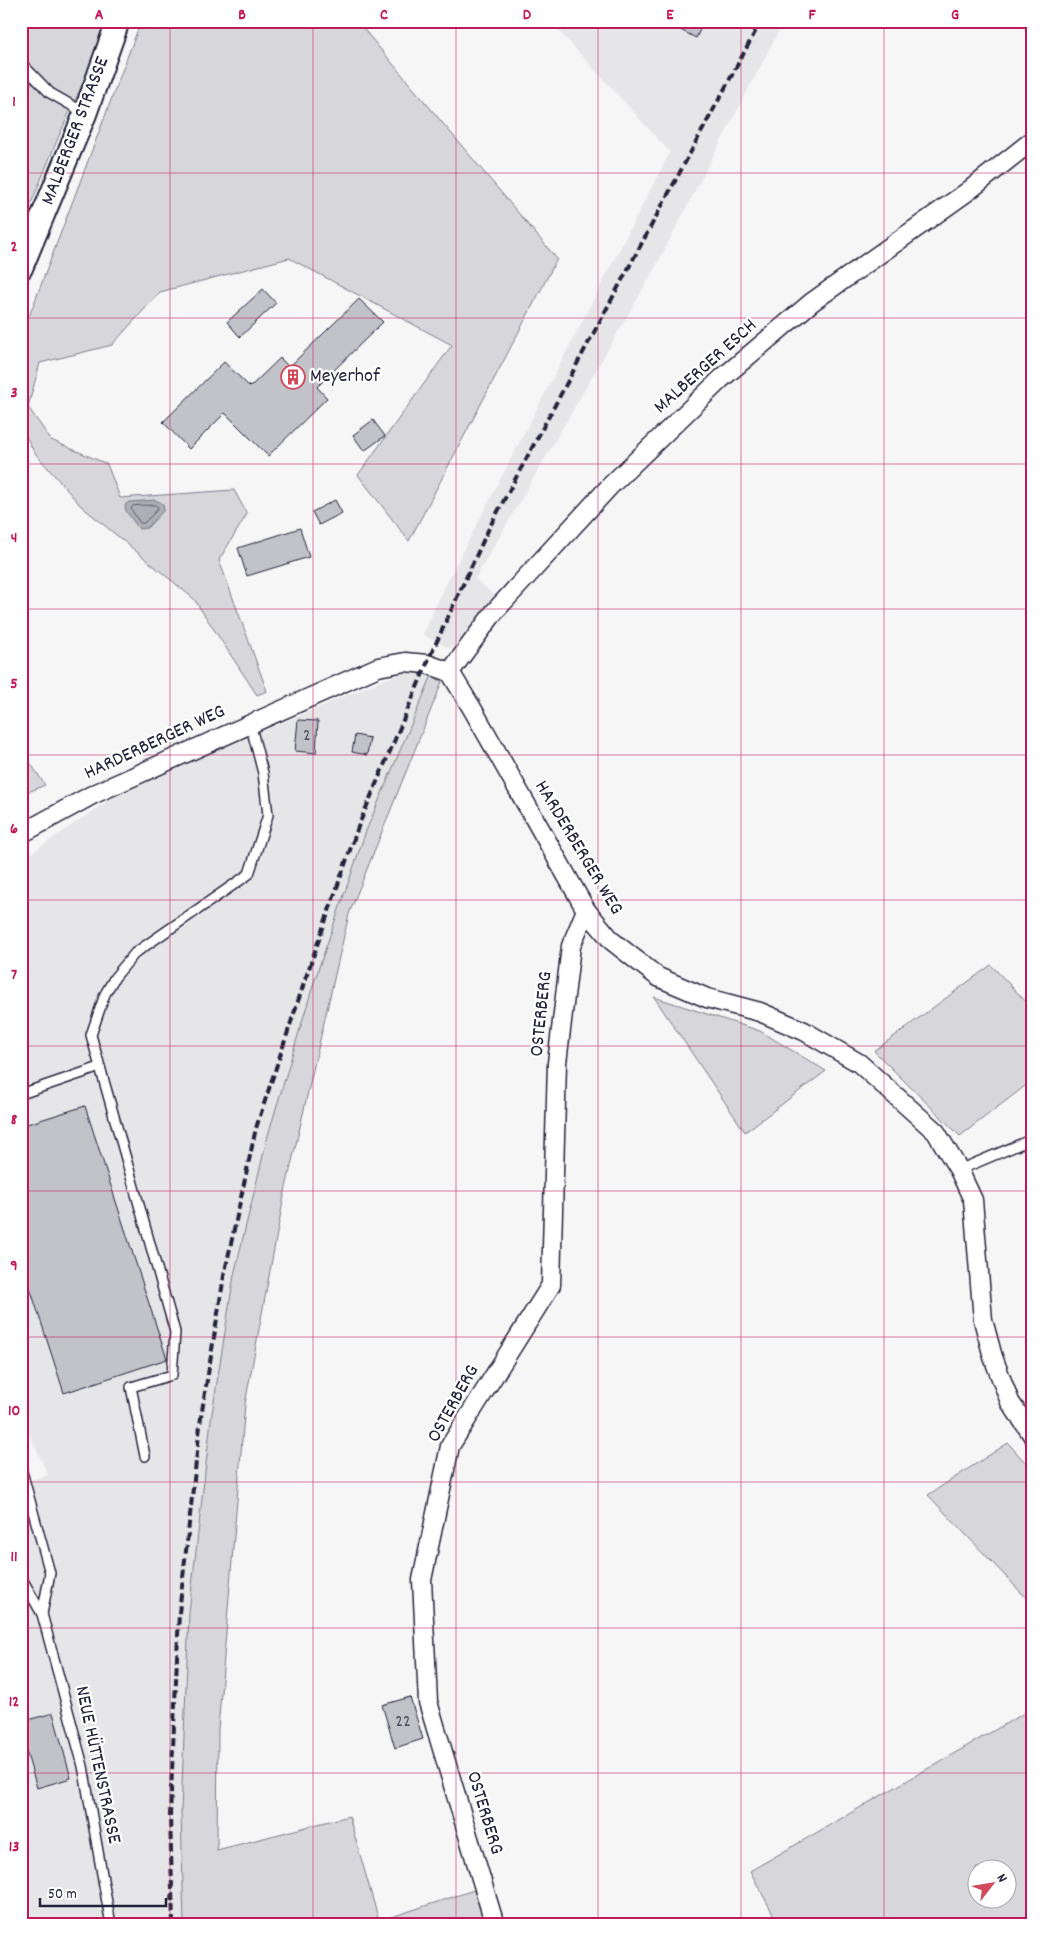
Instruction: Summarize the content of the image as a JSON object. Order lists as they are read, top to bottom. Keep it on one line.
{"streets":{"street":["MALBERGER STRASSE","MALBERGER ESCH","HARDERBERGER WEG","OSTERBERG"],"lane":["NEUE HÜTTENSTRASSE"]},"crossings":[["MALBERGER ESCH","HARDERBERGER WEG"],["HARDERBERGER WEG","OSTERBERG"]],"places":{"building":["Meyerhof"]},"house_numbers":["2","22"],"scale_bar":"50 m","north":"top right","grid":{"columns":["A","B","C","D","E","F","G"],"rows":["1","2","3","4","5","6","7","8","9","10","11","12","13"]}}
